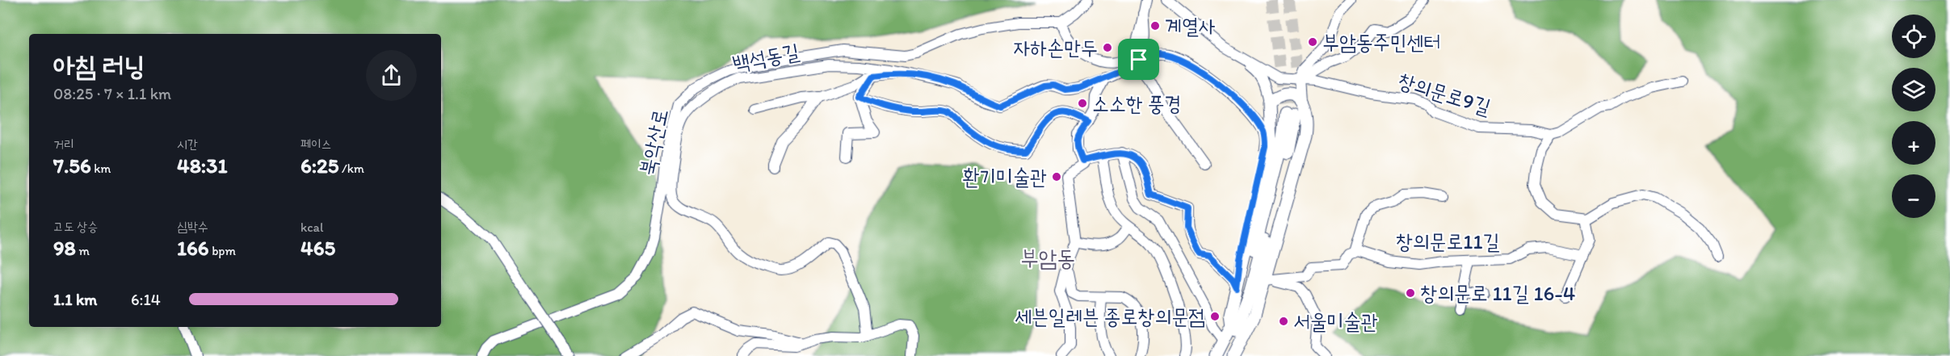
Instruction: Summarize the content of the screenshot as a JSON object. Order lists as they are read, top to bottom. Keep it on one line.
{"streets":{"street":["백석동길","창의문로9길","북악산로","창의문로11길"]},"districts":["부암동"],"places":["계열사","부암동주민센터","자하손만두","소소한 풍경","환기미술관","창의문로 11길 16-4","세븐일레븐 종로창의문점","서울미술관"],"page":{"map_buttons":["+","−"],"heading":["아침 러닝","08:25 · 7 × 1.1 km"],"stats":[["거리","7.56 km"],["시간","48:31"],["페이스","6:25 /km"],["고도 상승","98 m"],["심박수","166 bpm"],["kcal","465"]],"list":[{"name":"1.1 km","note":"6:14"}]}}
